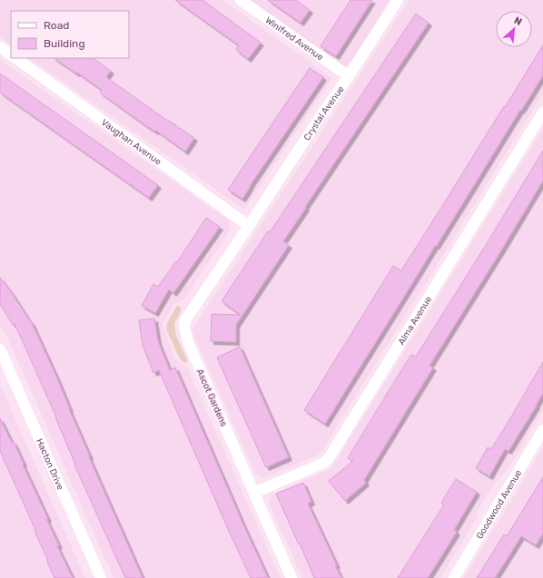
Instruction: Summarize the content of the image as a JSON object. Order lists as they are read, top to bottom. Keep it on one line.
{"streets":{"street":["Winifred Avenue","Crystal Avenue","Vaughan Avenue","Alma Avenue","Ascot Gardens","Hacton Drive","Goodwood Avenue"]},"crossings":[["Winifred Avenue","Crystal Avenue"],["Crystal Avenue","Vaughan Avenue"],["Crystal Avenue","Ascot Gardens"],["Vaughan Avenue","Ascot Gardens"],["Alma Avenue","Ascot Gardens"]],"legend":["Road","Building"],"north":"top right"}
